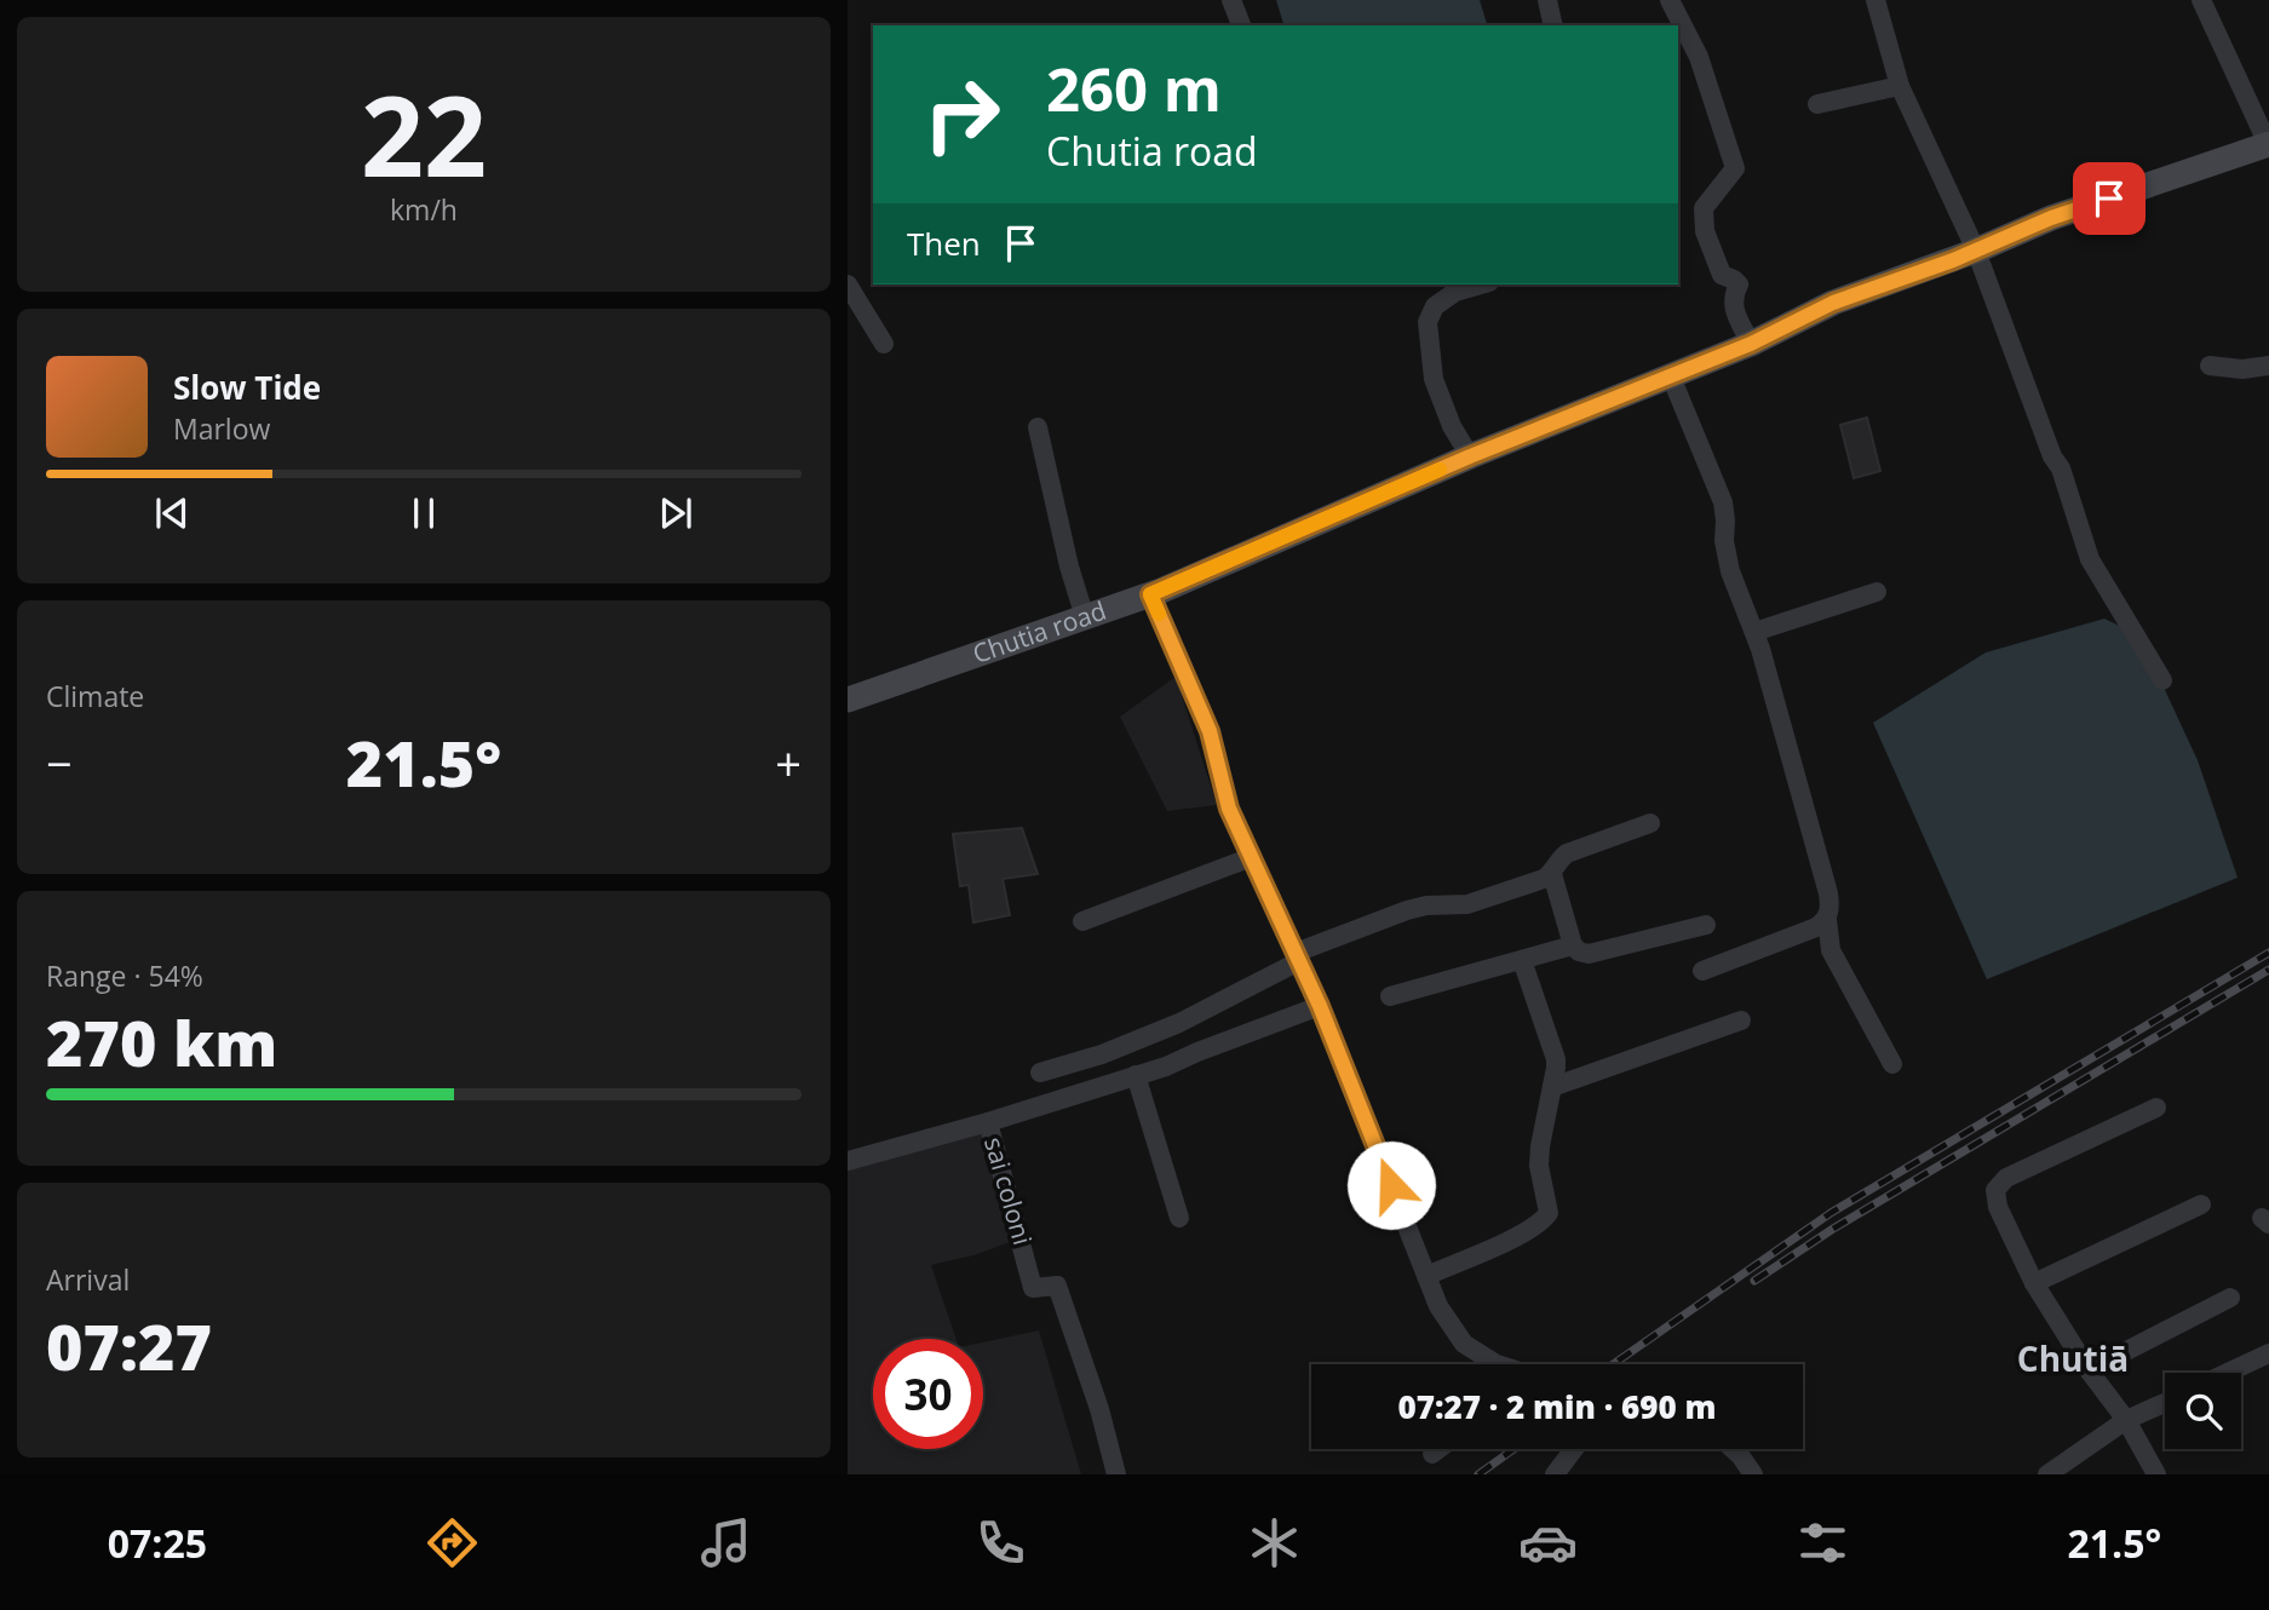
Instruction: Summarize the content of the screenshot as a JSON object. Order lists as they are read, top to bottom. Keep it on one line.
{"streets":{"street":["Chutia road","sai coloni"]},"districts":["Chutiā"],"page":{"tile":[["22","km/h"],"Climate",["Range · 54%","270 km"],["Arrival","07:27"]],"turn":["260 m","Chutia road"],"then":"Then","song":["Slow Tide","Marlow"],"heat":["−","21.5°","+"],"limit":"30","trip":"07:27 · 2 min · 690 m","tabs":["07:25","21.5°"]}}
